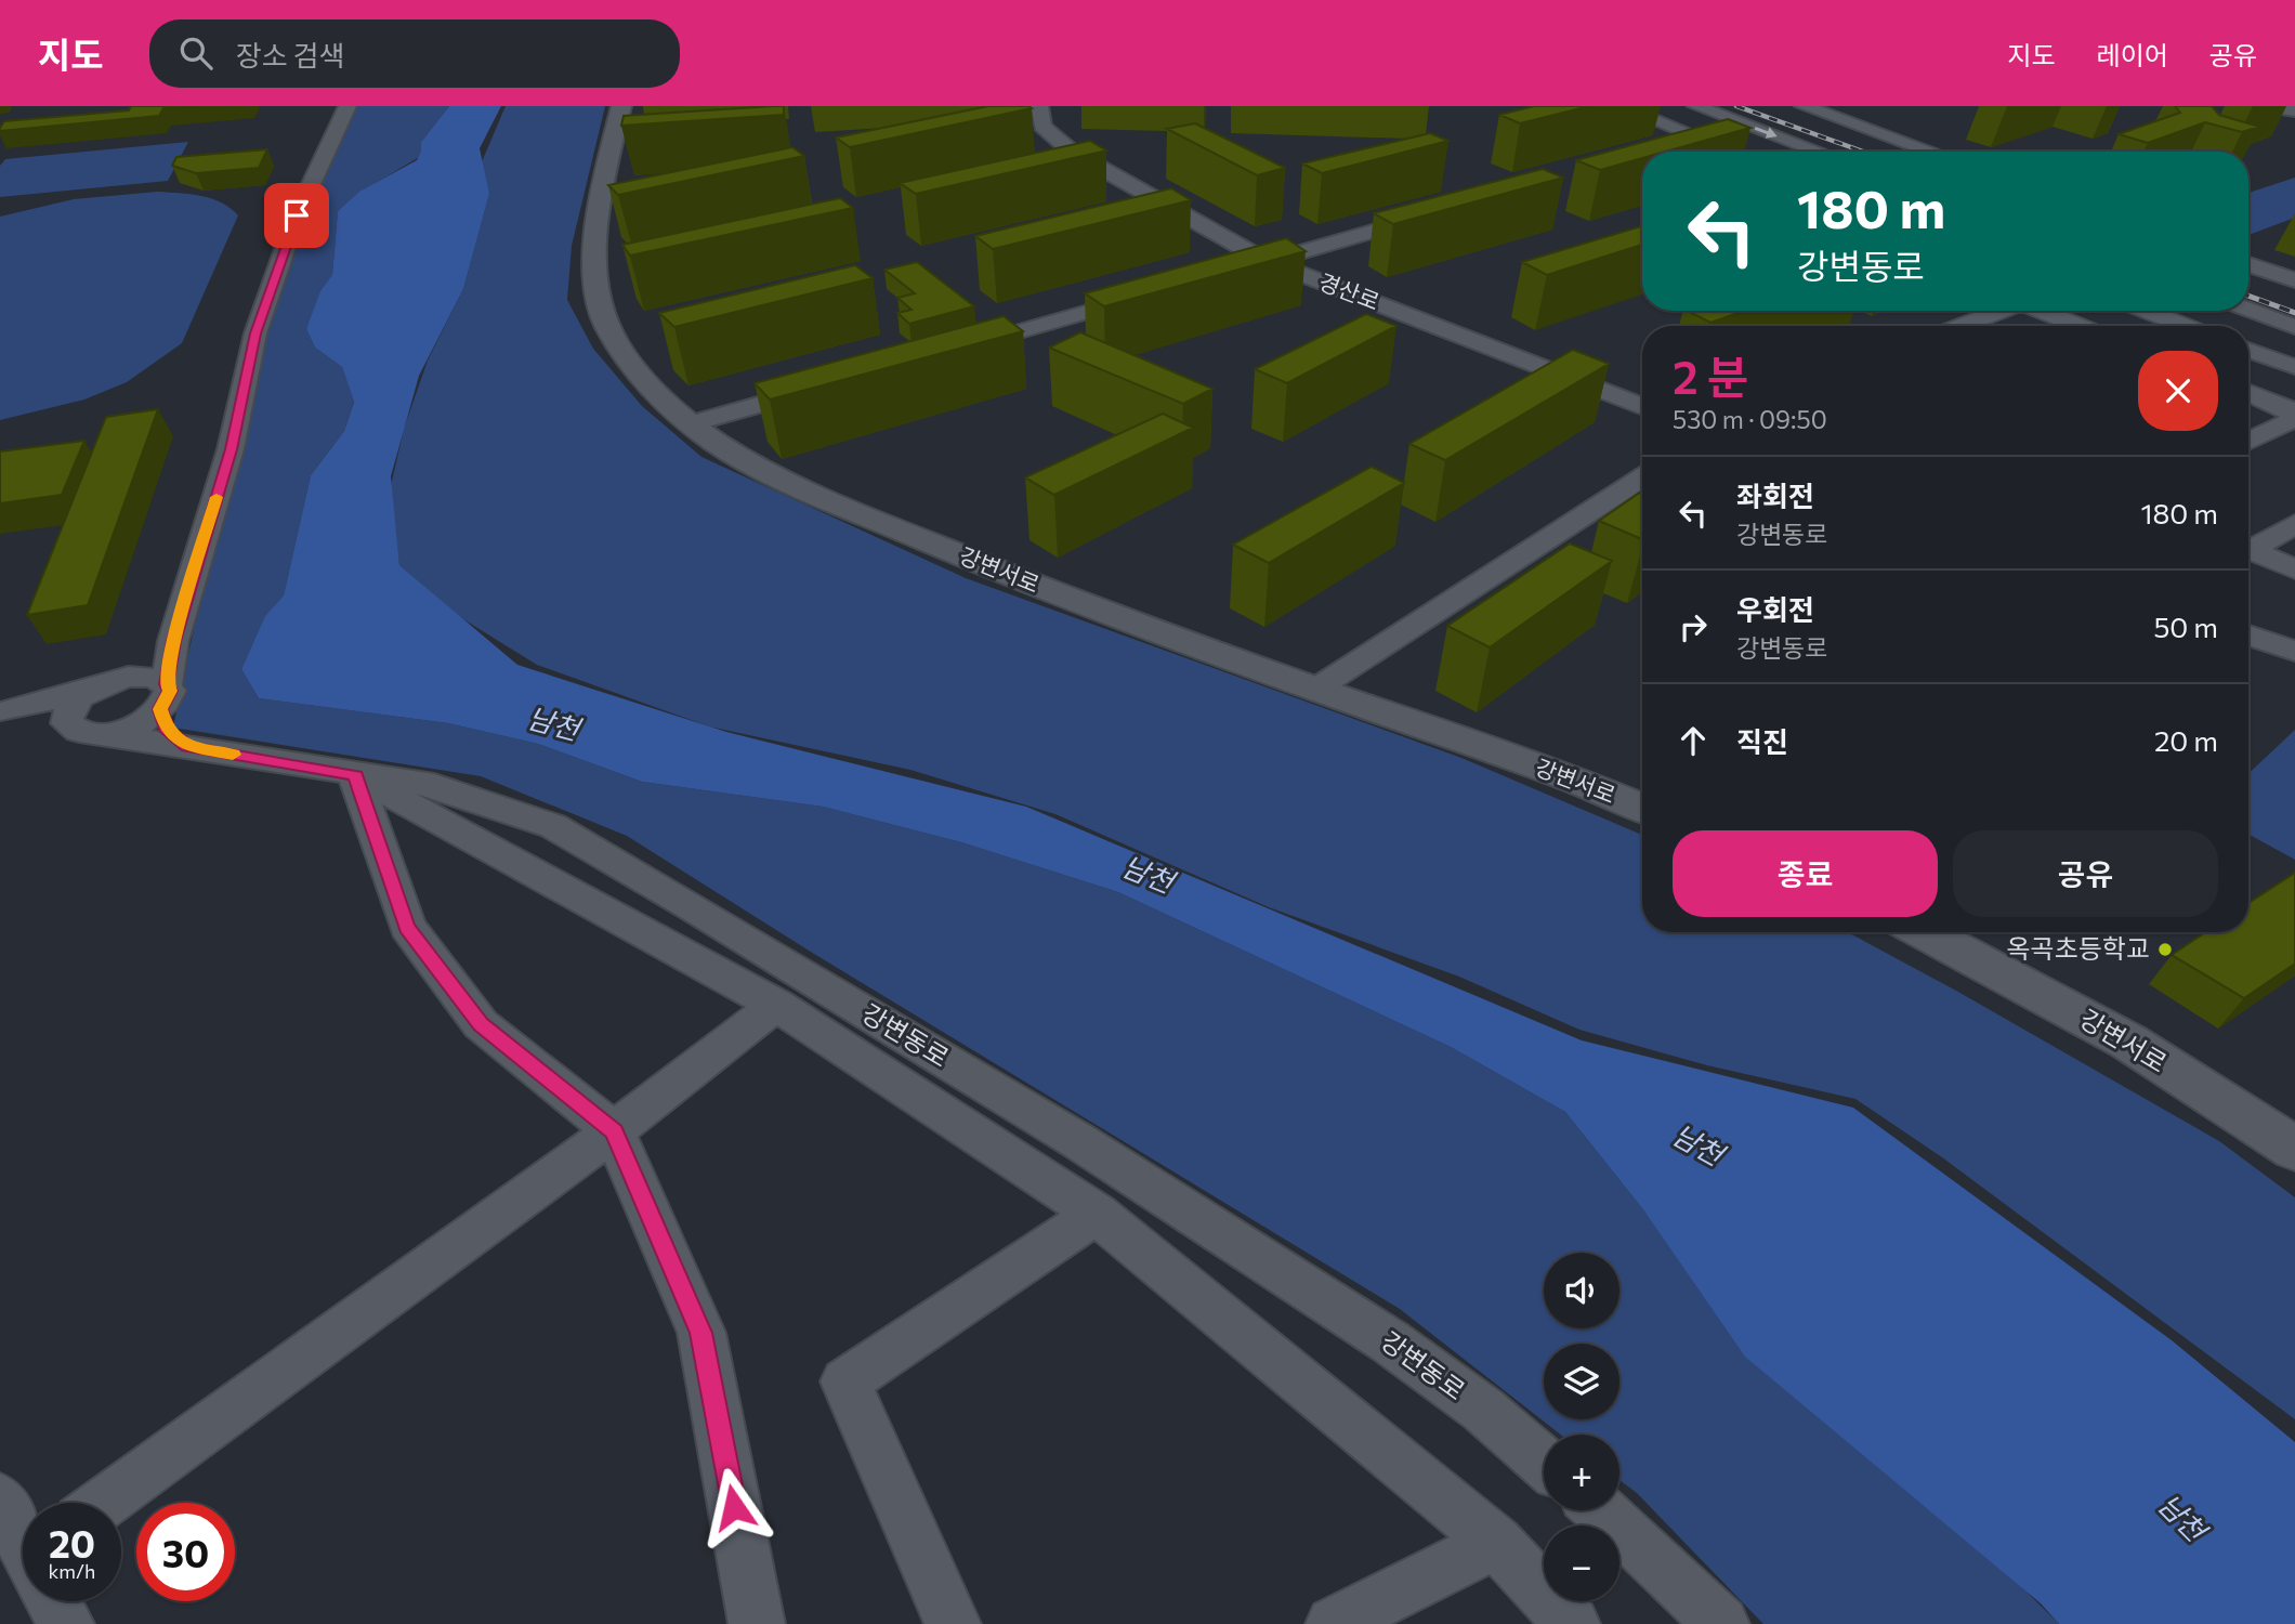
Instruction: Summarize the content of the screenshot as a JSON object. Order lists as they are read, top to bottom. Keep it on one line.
{"streets":{"street":["경산로","강변서로","강변동로"]},"water":["남천"],"places":["옥곡초등학교"],"page":{"header":"지도","search":"장소 검색","nav":["지도","레이어","공유"],"turn":["180 m","강변동로"],"heading":["2 분","530 m · 09:50"],"list":[{"name":"좌회전","note":"강변동로","value":"180 m"},{"name":"우회전","note":"강변동로","value":"50 m"},{"name":"직진","value":"20 m"}],"buttons":["종료","공유"],"map_buttons":["+","−"],"speed":"20 km/h","limit":"30"}}
